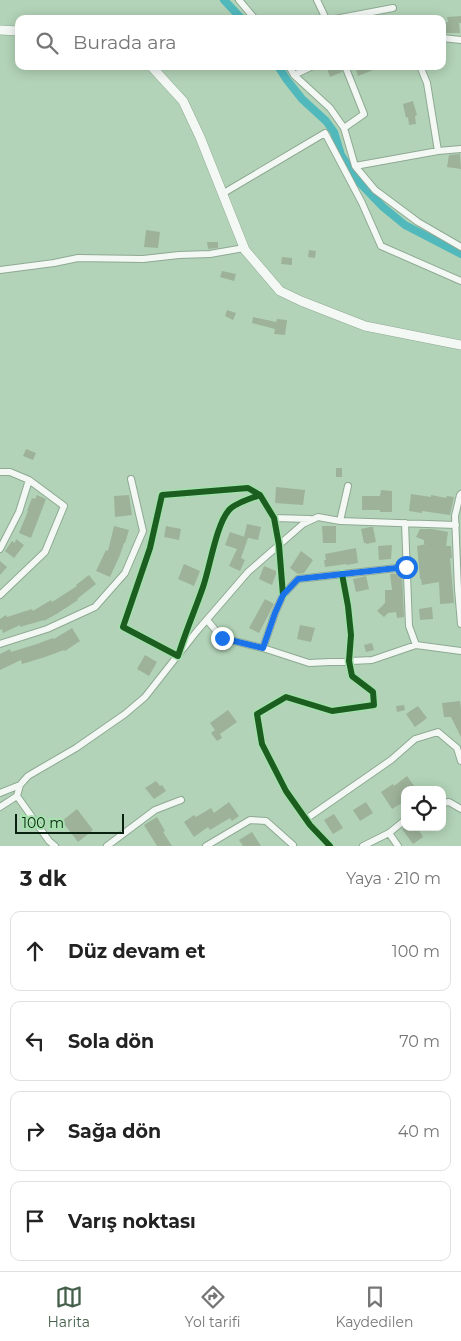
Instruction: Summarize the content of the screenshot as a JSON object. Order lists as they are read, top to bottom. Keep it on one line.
{"scale_bar":"100 m","page":{"search":"Burada ara","scale":"100 m","heading":["3 dk","Yaya · 210 m"],"list":[["Düz devam et","100 m"],["Sola dön","70 m"],["Sağa dön","40 m"],"Varış noktası"],"nav":["Harita","Yol tarifi","Kaydedilen"]}}
